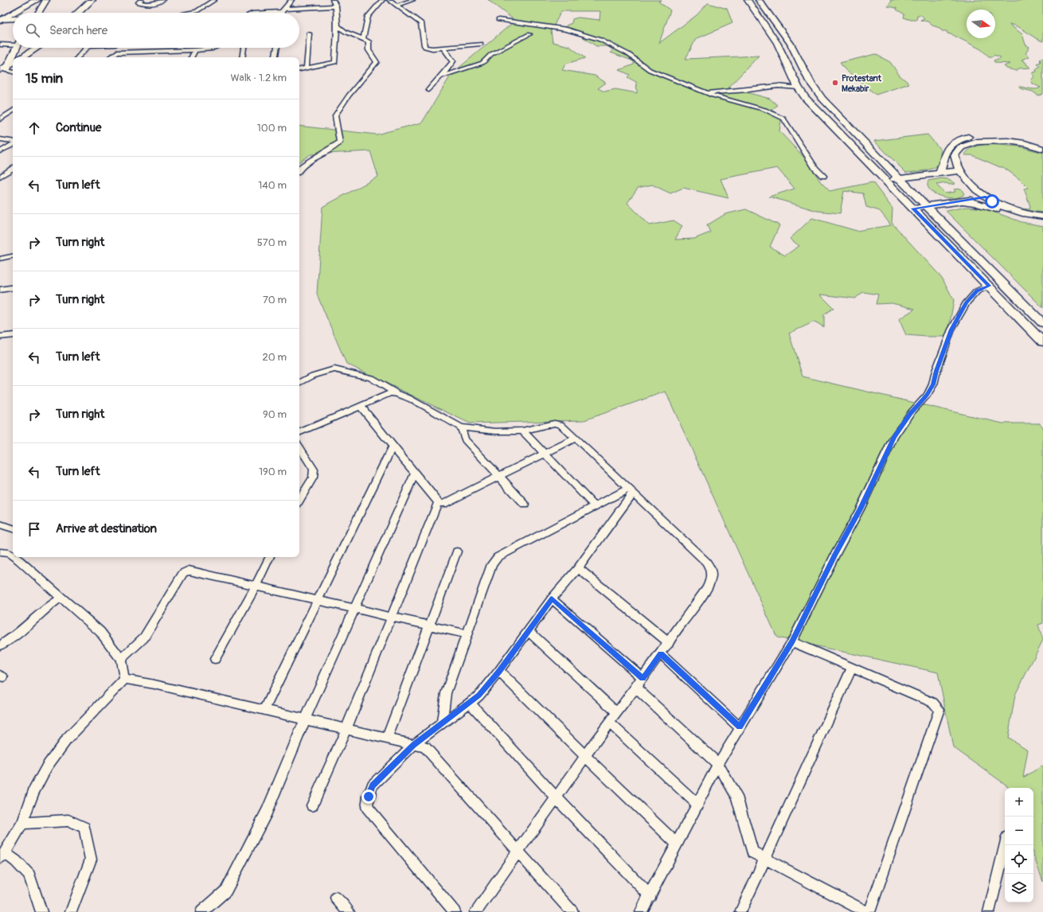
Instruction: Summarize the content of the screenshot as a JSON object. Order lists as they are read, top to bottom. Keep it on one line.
{"places":["Protestant Mekabir"],"north":"right","page":{"search":"Search here","heading":["15 min","Walk · 1.2 km"],"list":[["Continue","100 m"],["Turn left","140 m"],["Turn right","570 m"],["Turn right","70 m"],["Turn left","20 m"],["Turn right","90 m"],["Turn left","190 m"],"Arrive at destination"],"map_buttons":["+","−"]}}
